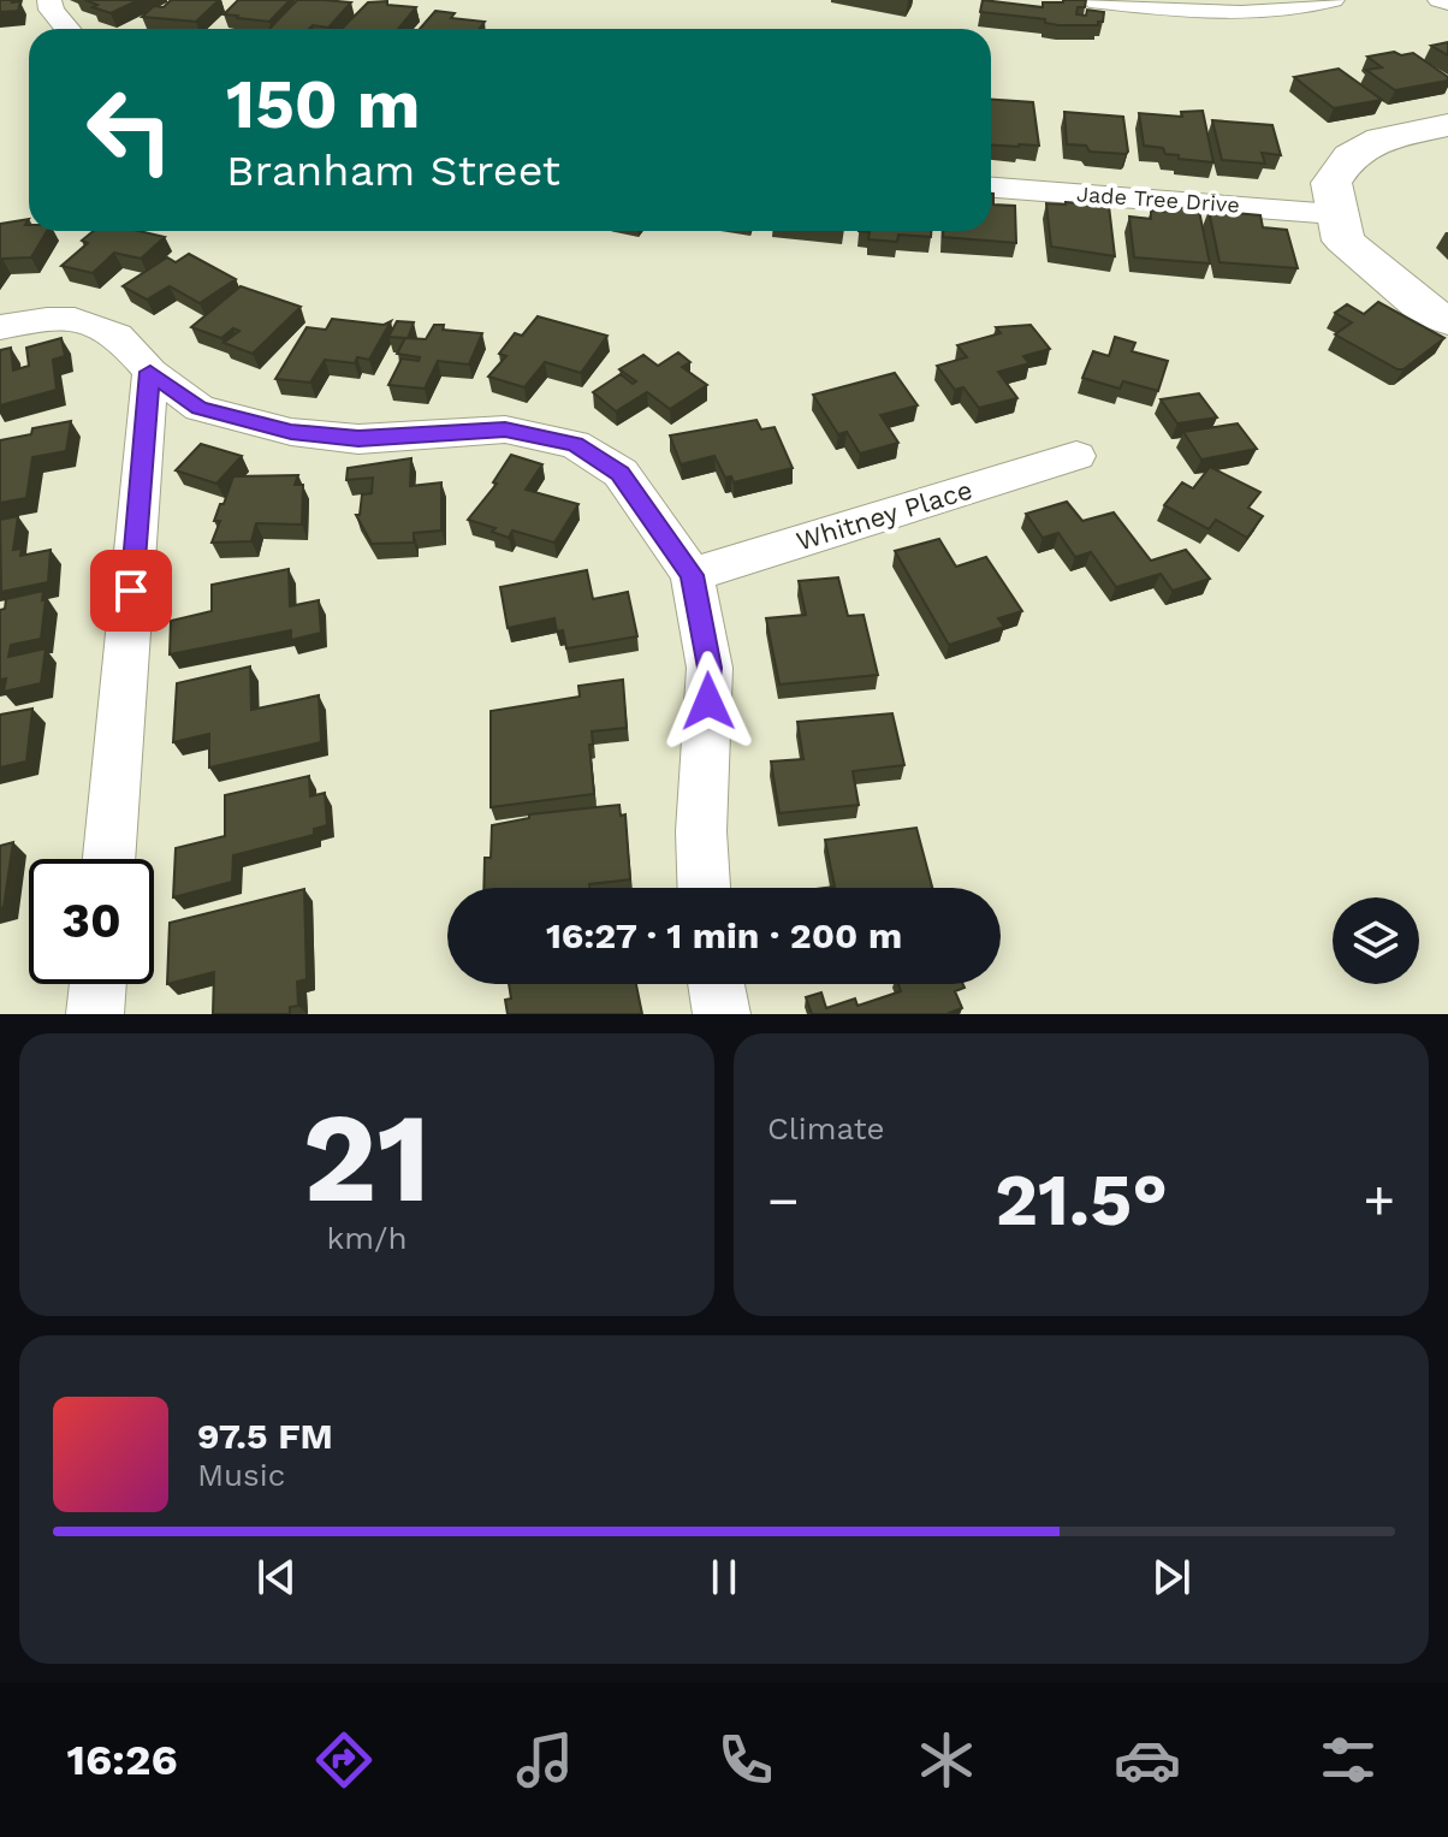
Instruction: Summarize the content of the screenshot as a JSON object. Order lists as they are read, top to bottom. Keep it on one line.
{"streets":{"street":["Jade Tree Drive","Whitney Place"]},"page":{"turn":["150 m","Branham Street"],"limit":"30","trip":"16:27 · 1 min · 200 m","tile":[["21","km/h"],"Climate"],"heat":["−","21.5°","+"],"song":["97.5 FM","Music"],"tabs":"16:26"}}
